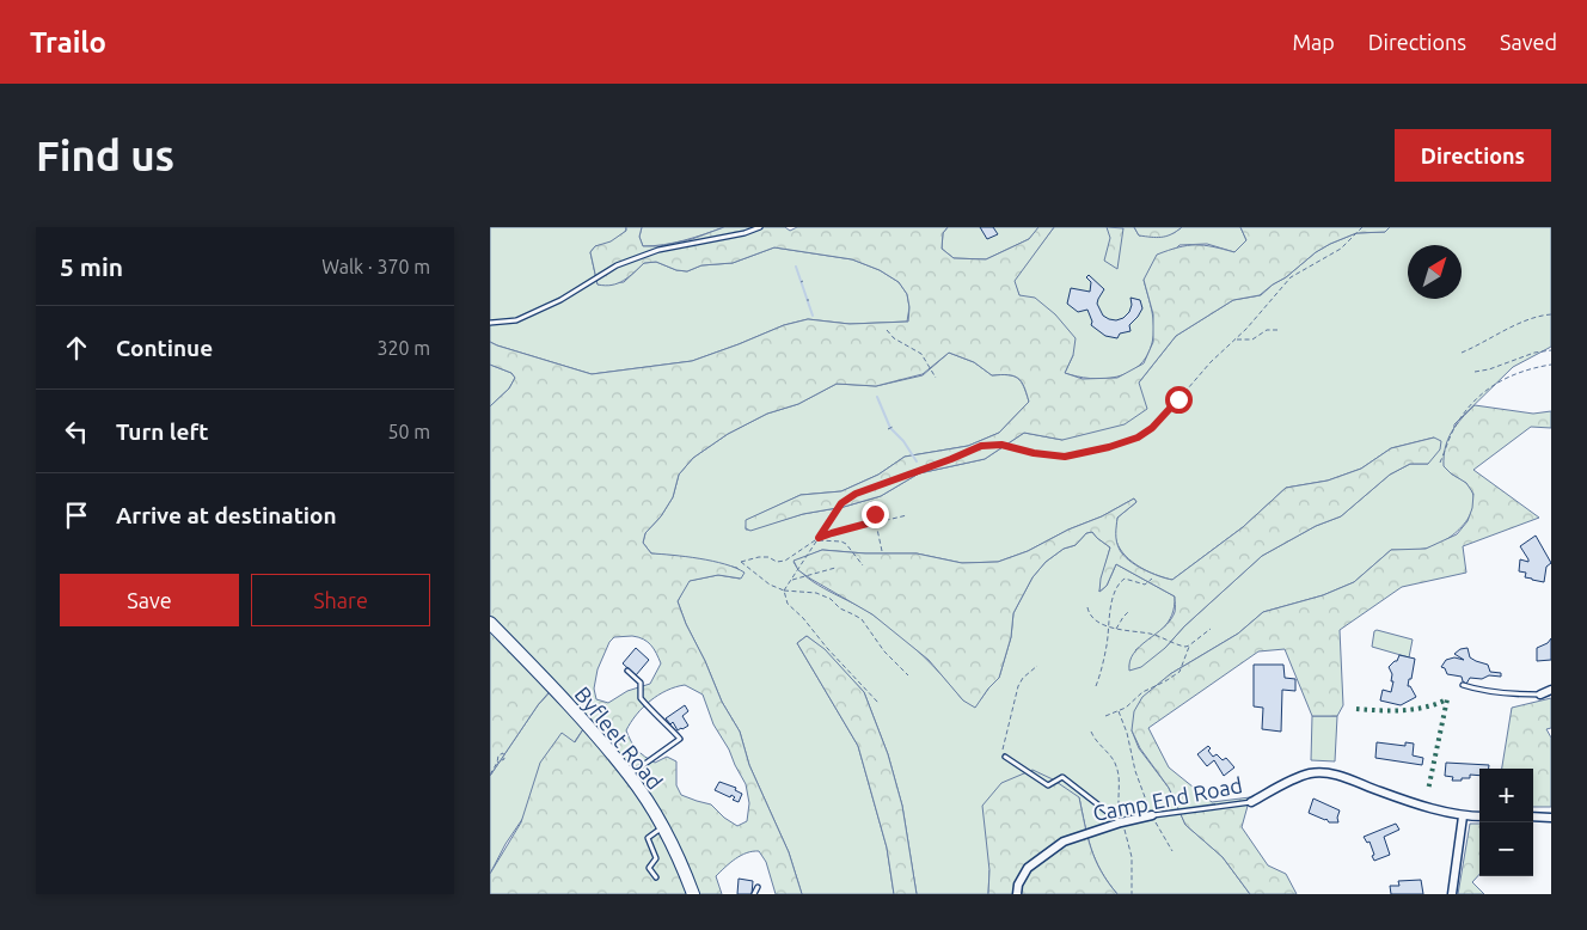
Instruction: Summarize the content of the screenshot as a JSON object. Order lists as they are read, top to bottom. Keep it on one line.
{"streets":{"main road":["Byfleet Road"],"street":["Camp End Road"]},"north":"top right","page":{"header":"Trailo","nav":["Map","Directions","Saved"],"buttons":["Directions",["Save","Share"]],"title":"Find us","heading":["5 min","Walk · 370 m"],"list":[["Continue","320 m"],["Turn left","50 m"],"Arrive at destination"],"map_buttons":["+","−"]}}
